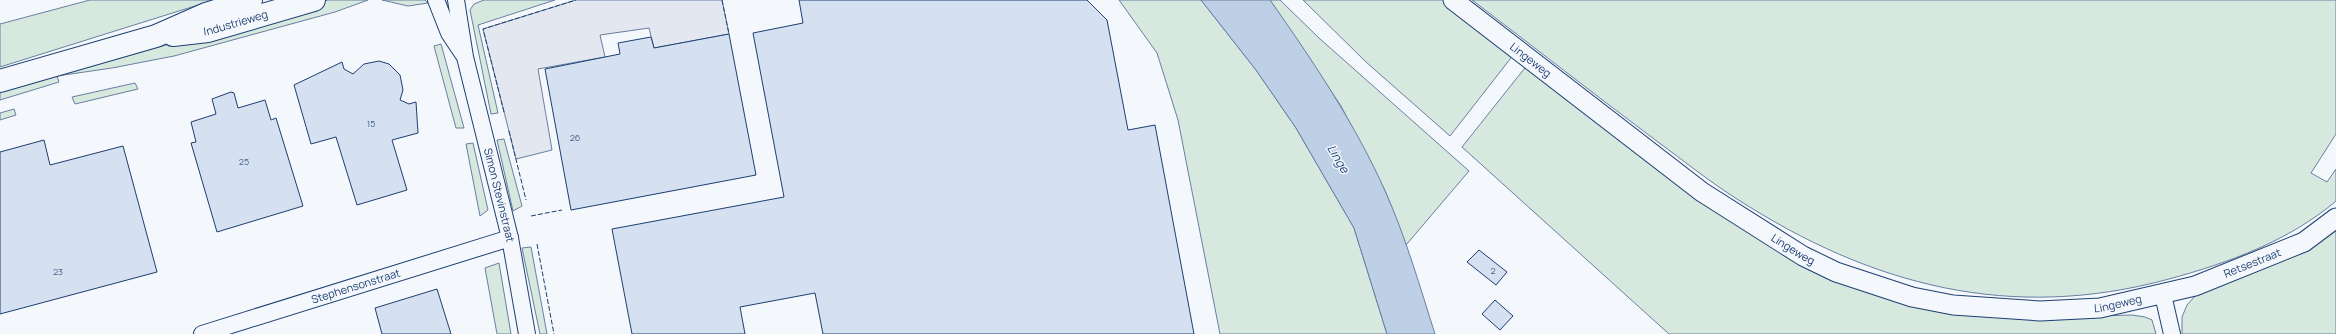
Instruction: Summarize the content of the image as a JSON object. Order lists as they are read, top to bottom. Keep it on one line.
{"streets":{"main road":["Industrieweg"],"street":["Lingeweg","Simon Stevinstraat","Retsestraat","Stephensonstraat"]},"crossings":[["Lingeweg","Retsestraat"],["Simon Stevinstraat","Stephensonstraat"]],"water":["Linge"],"house_numbers":["15","26","25","2","23"]}
